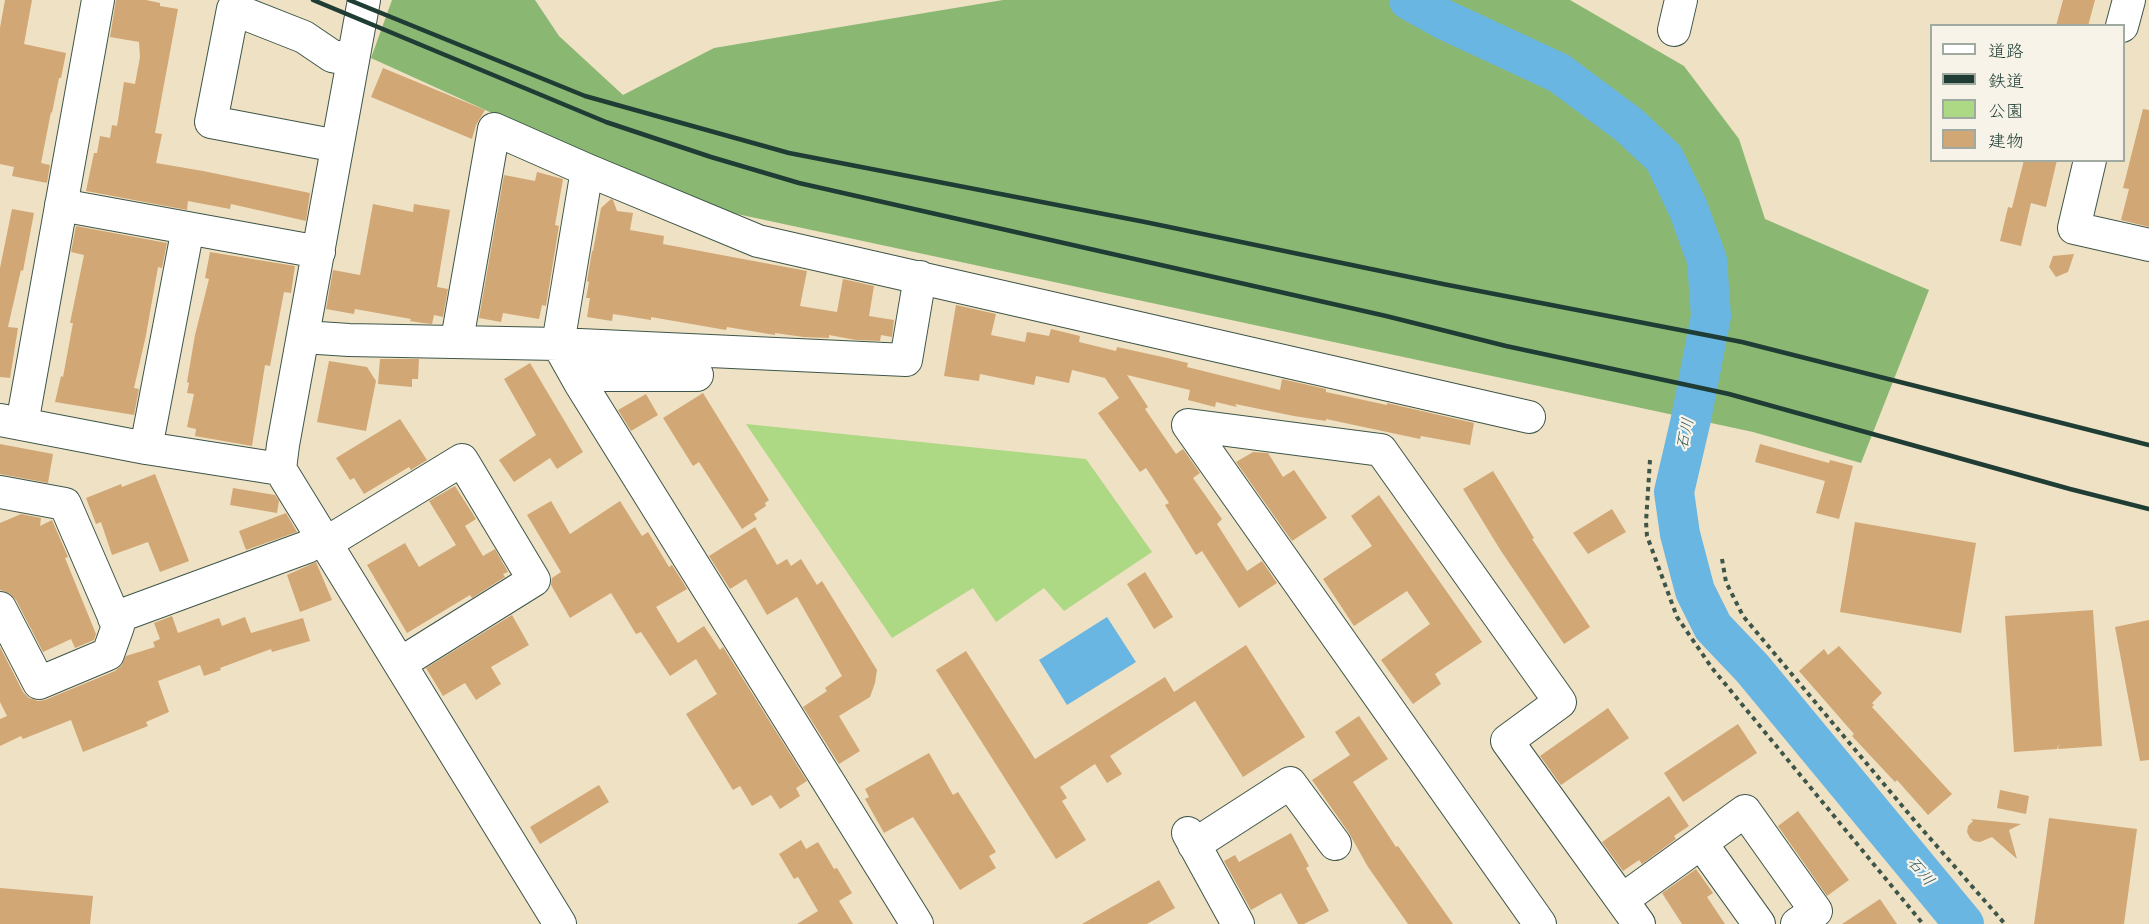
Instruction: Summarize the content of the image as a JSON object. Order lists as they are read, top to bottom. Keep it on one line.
{"water":["石川"],"legend":["道路","鉄道","公園","建物"]}
